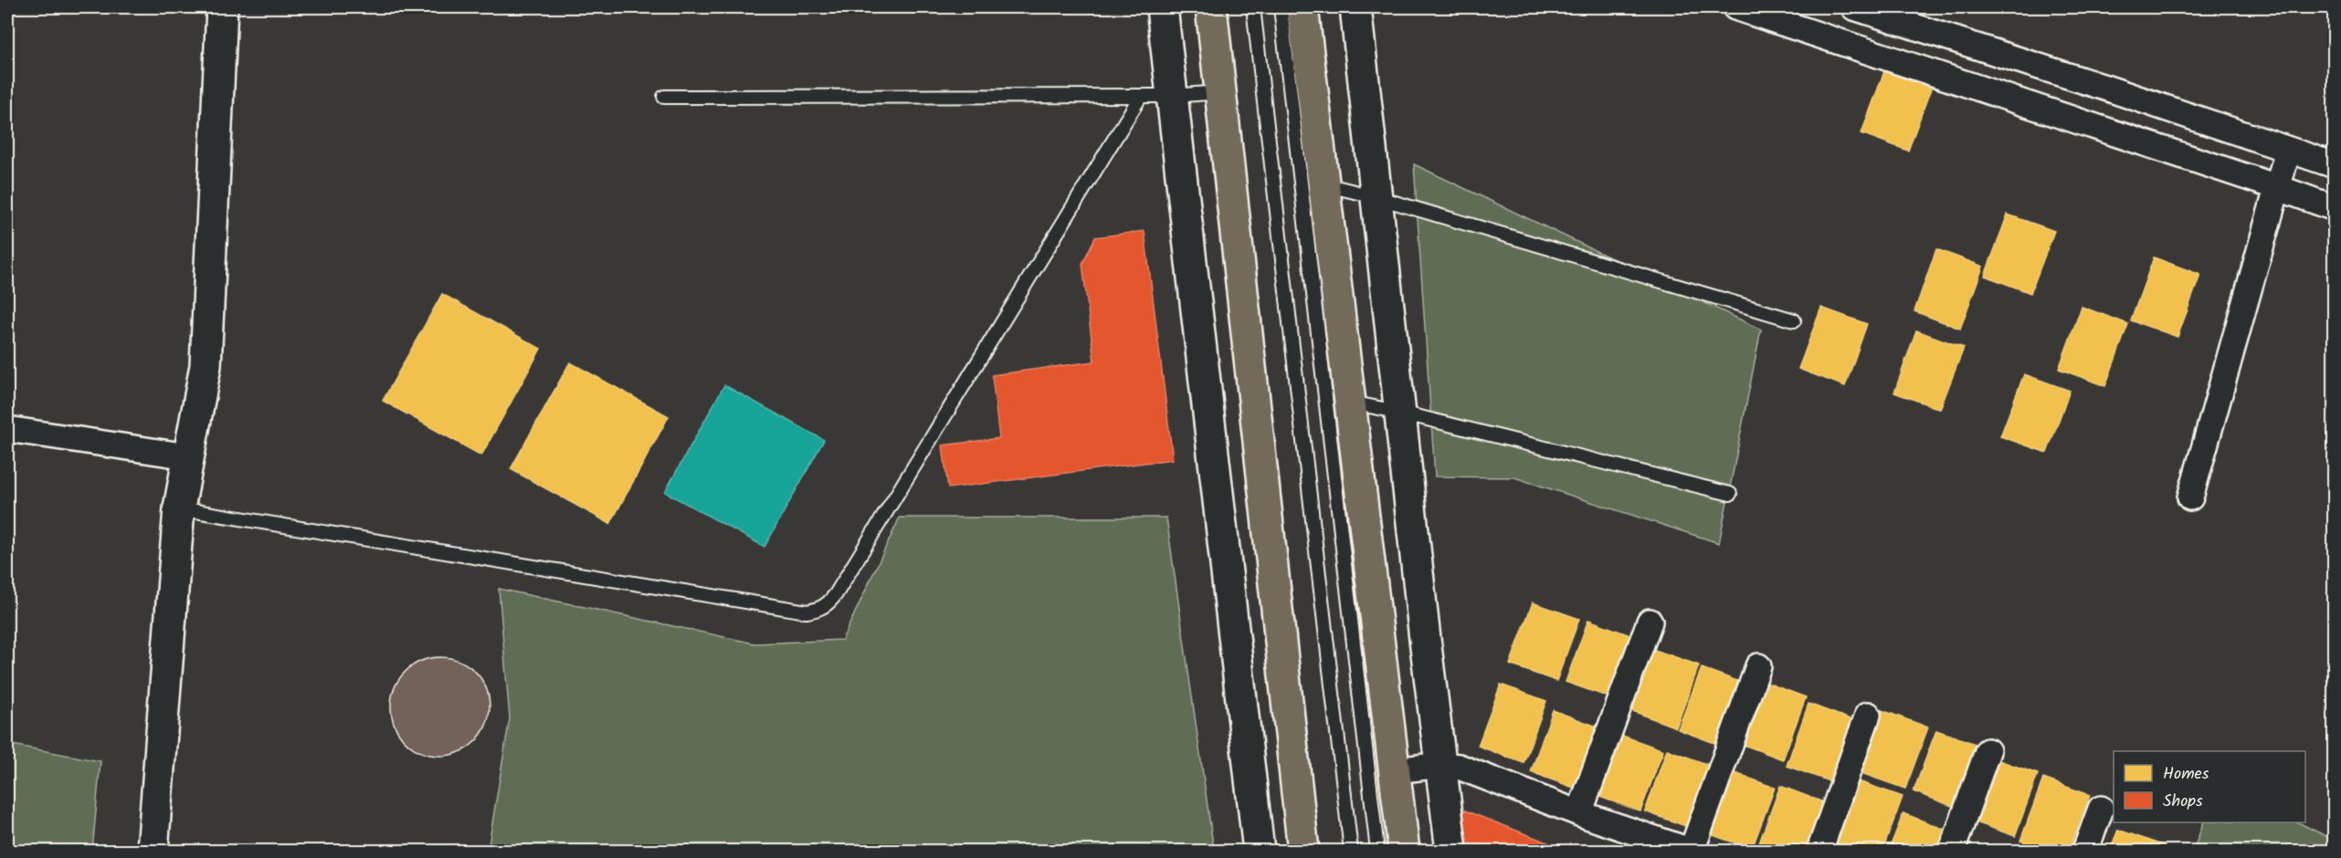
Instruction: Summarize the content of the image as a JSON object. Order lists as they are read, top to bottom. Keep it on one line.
{"legend":["Homes","Shops"]}
